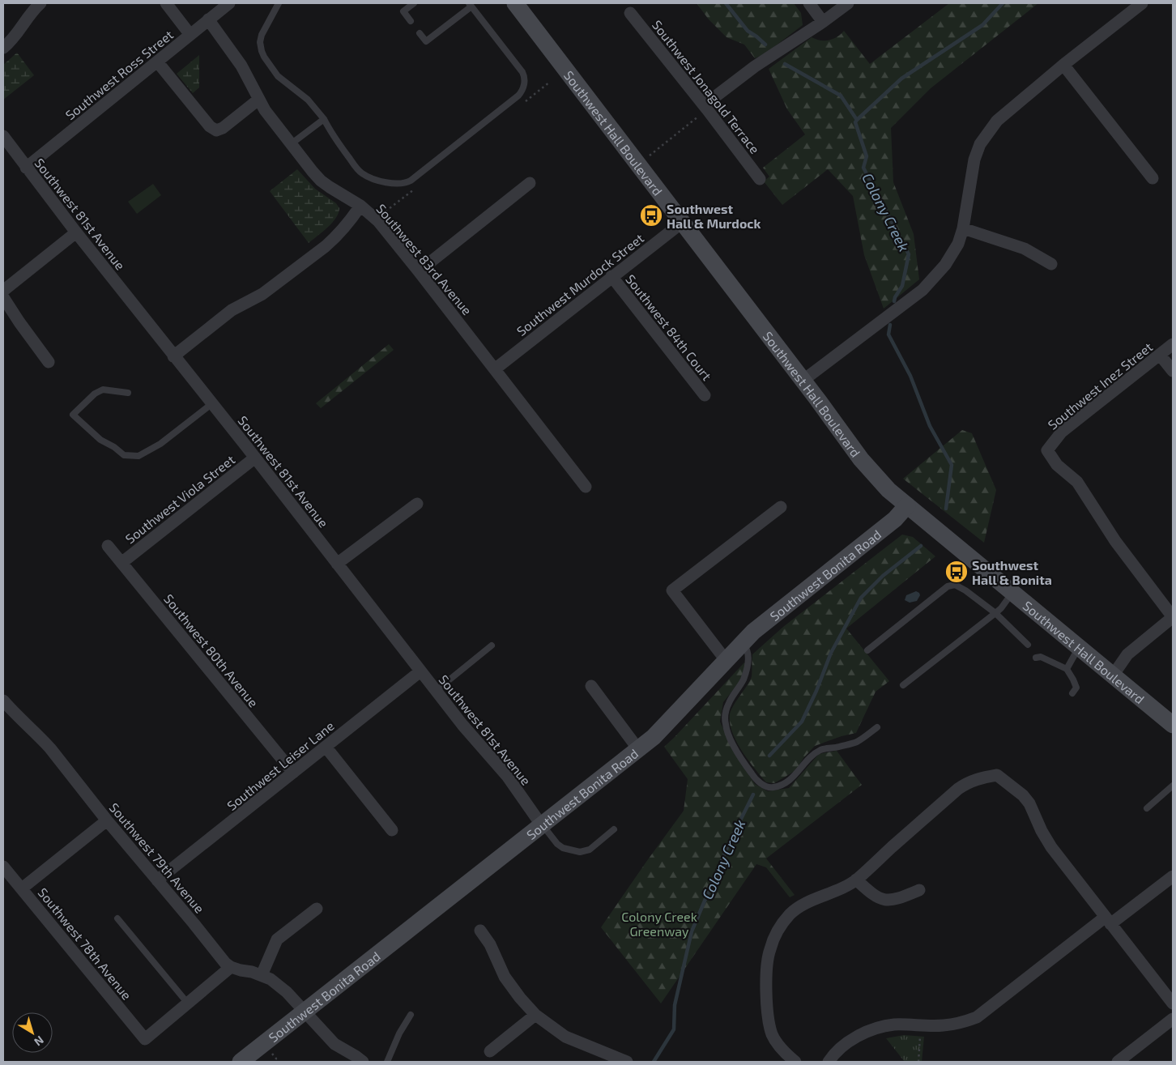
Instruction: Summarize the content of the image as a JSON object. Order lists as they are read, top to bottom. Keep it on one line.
{"streets":{"main road":["Southwest Hall Boulevard","Southwest Bonita Road"],"street":["Southwest Ross Street","Southwest Jonagold Terrace","Southwest 81st Avenue","Southwest 83rd Avenue","Southwest Murdock Street","Southwest 84th Court","Southwest Inez Street","Southwest Viola Street","Southwest 80th Avenue","Southwest Leiser Lane","Southwest 79th Avenue","Southwest 78th Avenue"]},"crossings":[["Southwest Ross Street","Southwest 81st Avenue"],["Southwest Ross Street","Southwest 83rd Avenue"],["Southwest Hall Boulevard","Southwest Murdock Street"],["Southwest Hall Boulevard","Southwest Bonita Road"],["Southwest 81st Avenue","Southwest Viola Street"],["Southwest 81st Avenue","Southwest Bonita Road"],["Southwest 81st Avenue","Southwest Leiser Lane"],["Southwest 83rd Avenue","Southwest Murdock Street"],["Southwest Murdock Street","Southwest 84th Court"],["Southwest Viola Street","Southwest 80th Avenue"],["Southwest Bonita Road","Southwest 79th Avenue"],["Southwest 80th Avenue","Southwest Leiser Lane"],["Southwest Leiser Lane","Southwest 79th Avenue"]],"water":["Colony Creek"],"parks":["Colony Creek Greenway"],"places":{"bus stop":["Southwest Hall & Murdock","Southwest Hall & Bonita"]},"north":"bottom right"}
